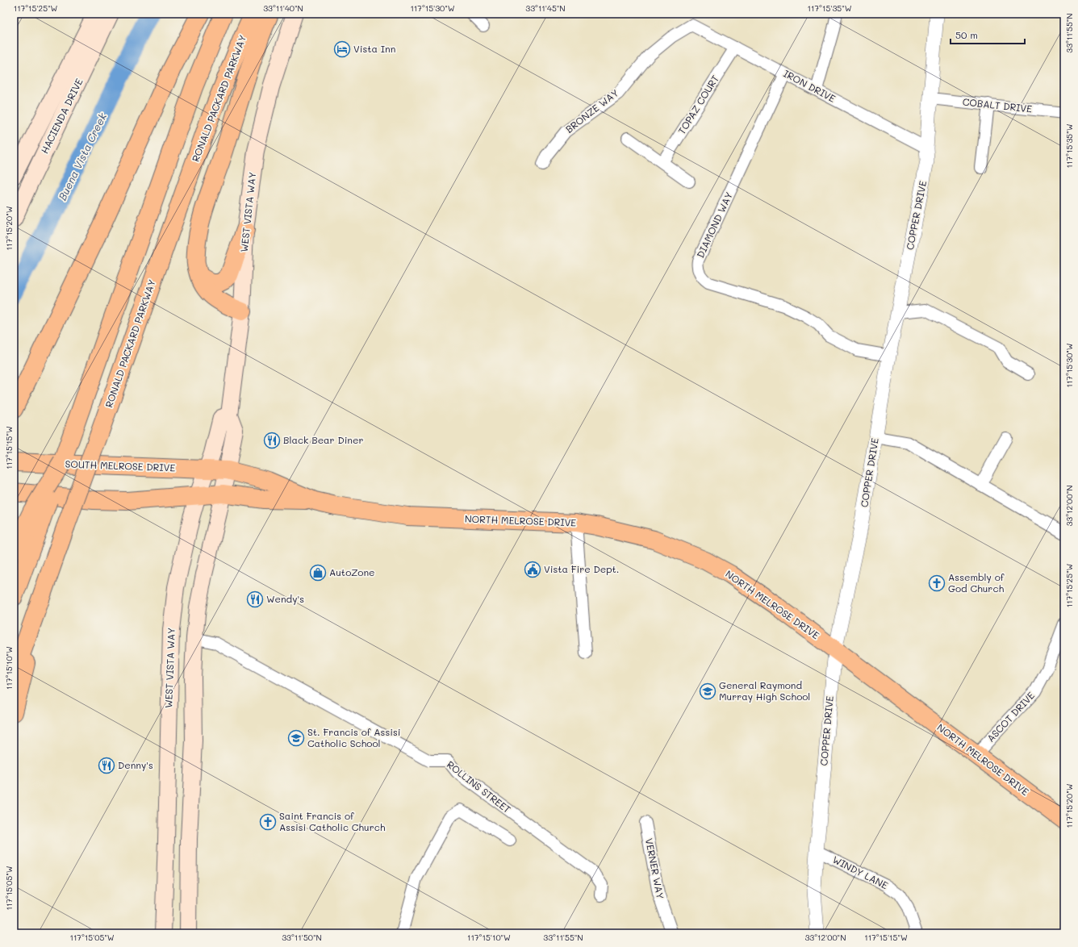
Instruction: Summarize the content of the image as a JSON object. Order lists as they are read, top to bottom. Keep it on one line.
{"streets":{"main road":["RONALD PACKARD PARKWAY","HACIENDA DRIVE","WEST VISTA WAY","SOUTH MELROSE DRIVE","NORTH MELROSE DRIVE"],"street":["IRON DRIVE","TOPAZ COURT","COBALT DRIVE","BRONZE WAY","COPPER DRIVE","DIAMOND WAY","ASCOT DRIVE","ROLLINS STREET","VERNER WAY","WINDY LANE"]},"crossings":[["IRON DRIVE","TOPAZ COURT"],["IRON DRIVE","BRONZE WAY"],["IRON DRIVE","COPPER DRIVE"],["IRON DRIVE","DIAMOND WAY"],["COBALT DRIVE","COPPER DRIVE"],["WEST VISTA WAY","SOUTH MELROSE DRIVE"],["WEST VISTA WAY","NORTH MELROSE DRIVE"],["WEST VISTA WAY","ROLLINS STREET"],["COPPER DRIVE","DIAMOND WAY"],["COPPER DRIVE","NORTH MELROSE DRIVE"],["COPPER DRIVE","WINDY LANE"],["SOUTH MELROSE DRIVE","NORTH MELROSE DRIVE"],["NORTH MELROSE DRIVE","ASCOT DRIVE"]],"water":["Buena Vista Creek"],"places":{"hotel":["Vista Inn"],"restaurant":["Black Bear Diner","Wendy's","Denny's"],"public building":["Vista Fire Dept."],"shop":["AutoZone"],"church":["Assembly of God Church","Saint Francis of Assisi Catholic Church"],"school or university":["General Raymond Murray High School","St. Francis of Assisi Catholic School"]},"scale_bar":"50 m","coordinates":["117°15'25\"W","33°11'40\"N","117°15'30\"W","33°11'45\"N","117°15'35\"W","33°11'55\"N","117°15'20\"W","117°15'15\"W","33°12'00\"N","117°15'10\"W","117°15'05\"W","33°11'50\"N"]}
